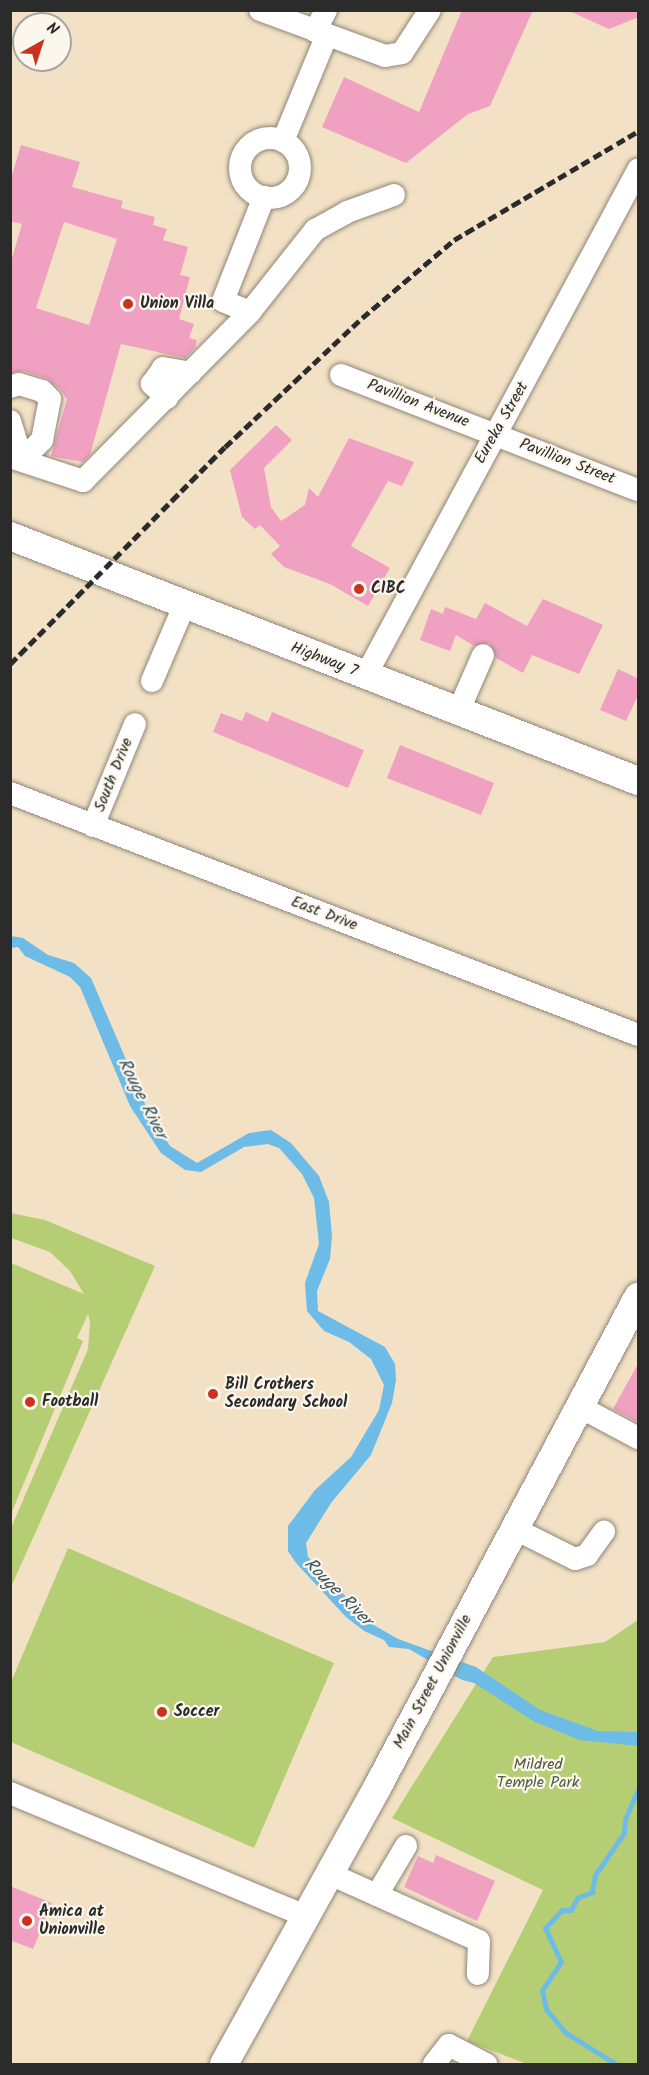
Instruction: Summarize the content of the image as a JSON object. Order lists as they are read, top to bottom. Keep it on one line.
{"streets":{"main road":["Highway 7","Main Street Unionville"],"street":["Pavillion Avenue","Eureka Street","Pavillion Street","South Drive","East Drive"]},"crossings":[["Pavillion Avenue","Eureka Street"],["Pavillion Avenue","Pavillion Street"],["Eureka Street","Pavillion Street"],["Eureka Street","Highway 7"],["South Drive","East Drive"]],"water":["Rouge River"],"parks":["Mildred Temple Park"],"places":["Union Villa","CIBC","Bill Crothers Secondary School","Football","Soccer","Amica at Unionville"],"north":"top right"}
